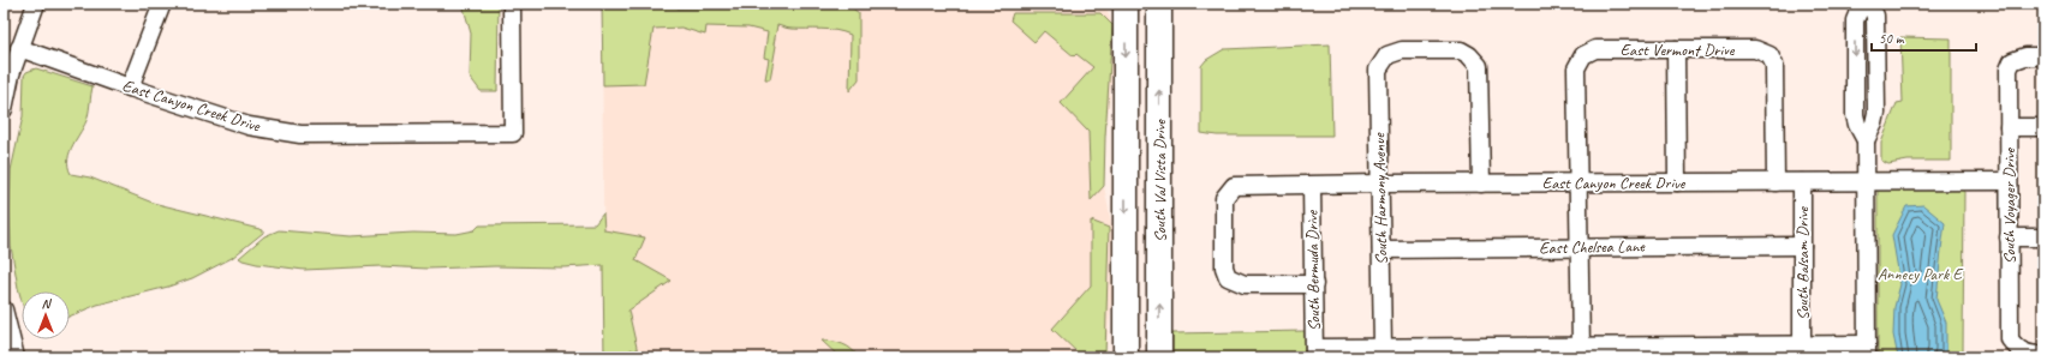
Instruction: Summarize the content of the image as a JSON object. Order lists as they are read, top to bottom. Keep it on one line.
{"streets":{"main road":["South Val Vista Drive"],"street":["East Vermont Drive","East Canyon Creek Drive","South Harmony Avenue","South Voyager Drive","East Chelsea Lane","South Balsam Drive","South Bermuda Drive"]},"crossings":[["East Vermont Drive","East Canyon Creek Drive"],["East Canyon Creek Drive","South Harmony Avenue"],["East Canyon Creek Drive","South Voyager Drive"],["East Canyon Creek Drive","South Balsam Drive"],["East Canyon Creek Drive","South Bermuda Drive"],["South Harmony Avenue","East Chelsea Lane"],["East Chelsea Lane","South Balsam Drive"]],"parks":["Annecy Park E"],"scale_bar":"50 m","north":"top"}
